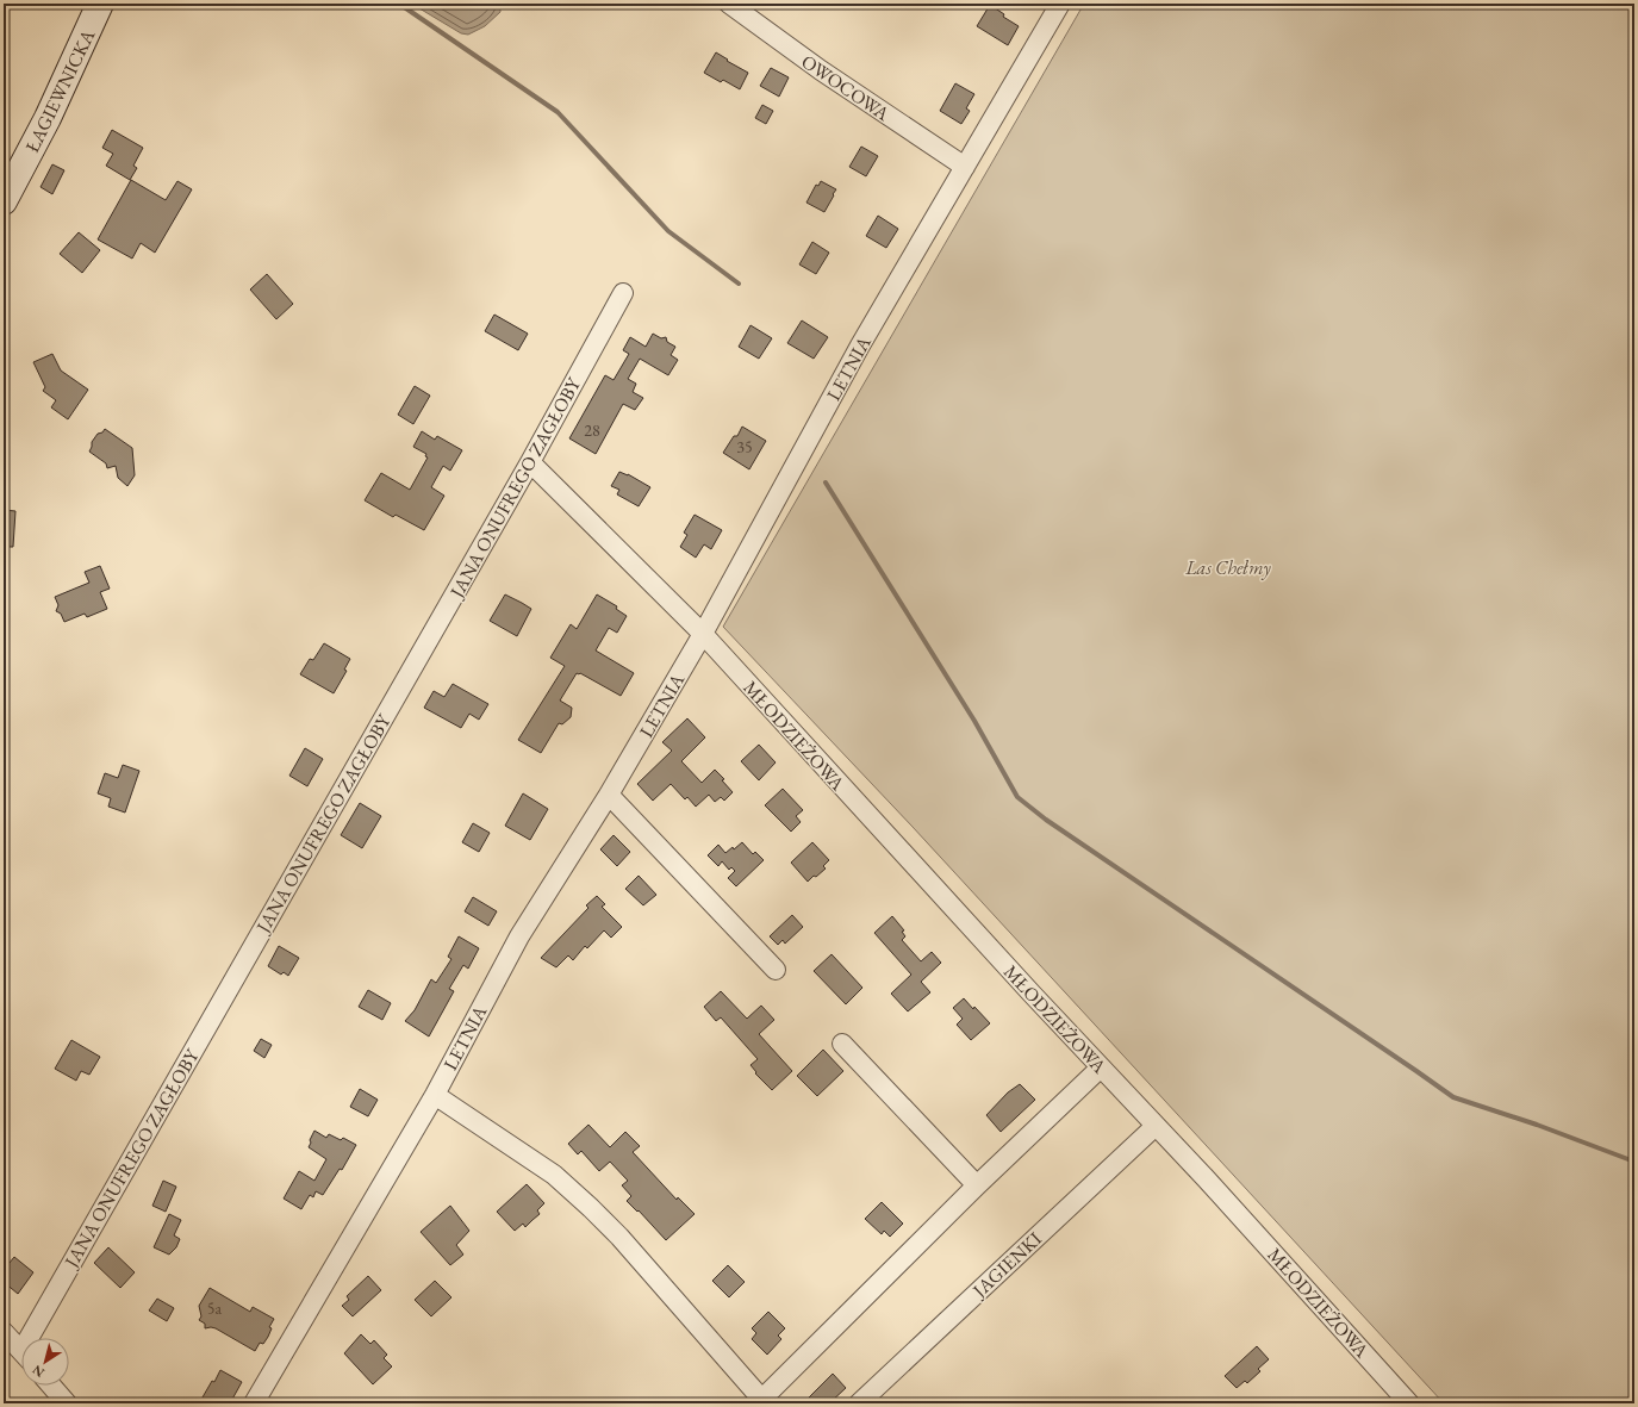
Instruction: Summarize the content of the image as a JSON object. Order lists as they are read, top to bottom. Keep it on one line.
{"streets":{"street":["OWOCOWA","ŁAGIEWNICKA","LETNIA","JANA ONUFREGO ZAGŁOBY","MŁODZIEŻOWA","JAGIENKI"]},"crossings":[["OWOCOWA","LETNIA"],["LETNIA","MŁODZIEŻOWA"],["JANA ONUFREGO ZAGŁOBY","MŁODZIEŻOWA"],["MŁODZIEŻOWA","JAGIENKI"]],"parks":["Las Chełmy"],"house_numbers":["28","35","5a"],"north":"bottom left"}
